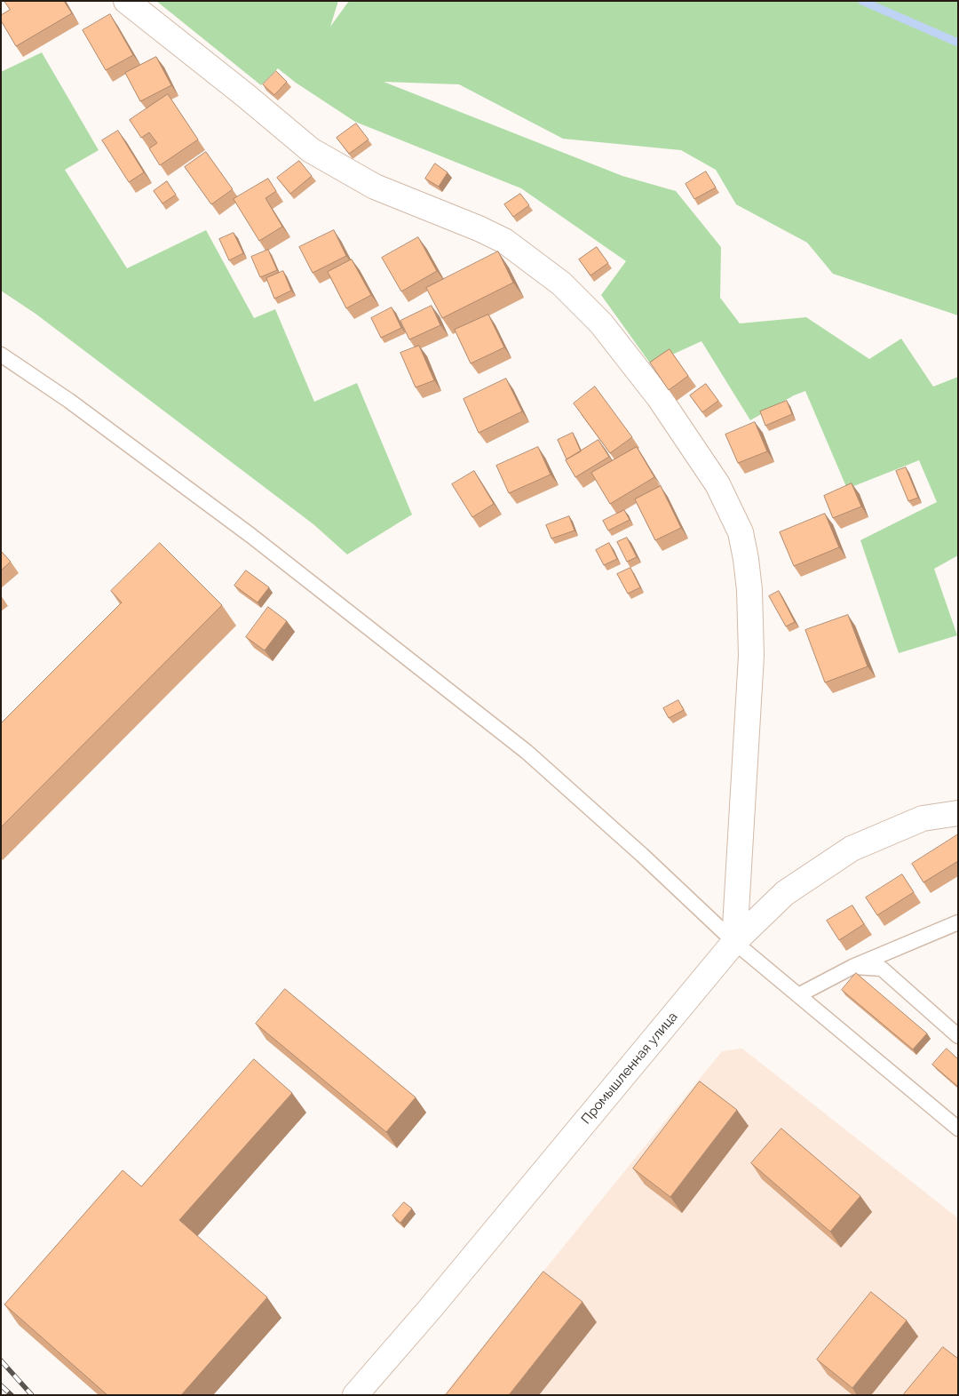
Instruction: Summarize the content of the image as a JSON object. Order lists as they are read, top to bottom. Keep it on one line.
{"streets":{"street":["Промышленная улица"]}}
